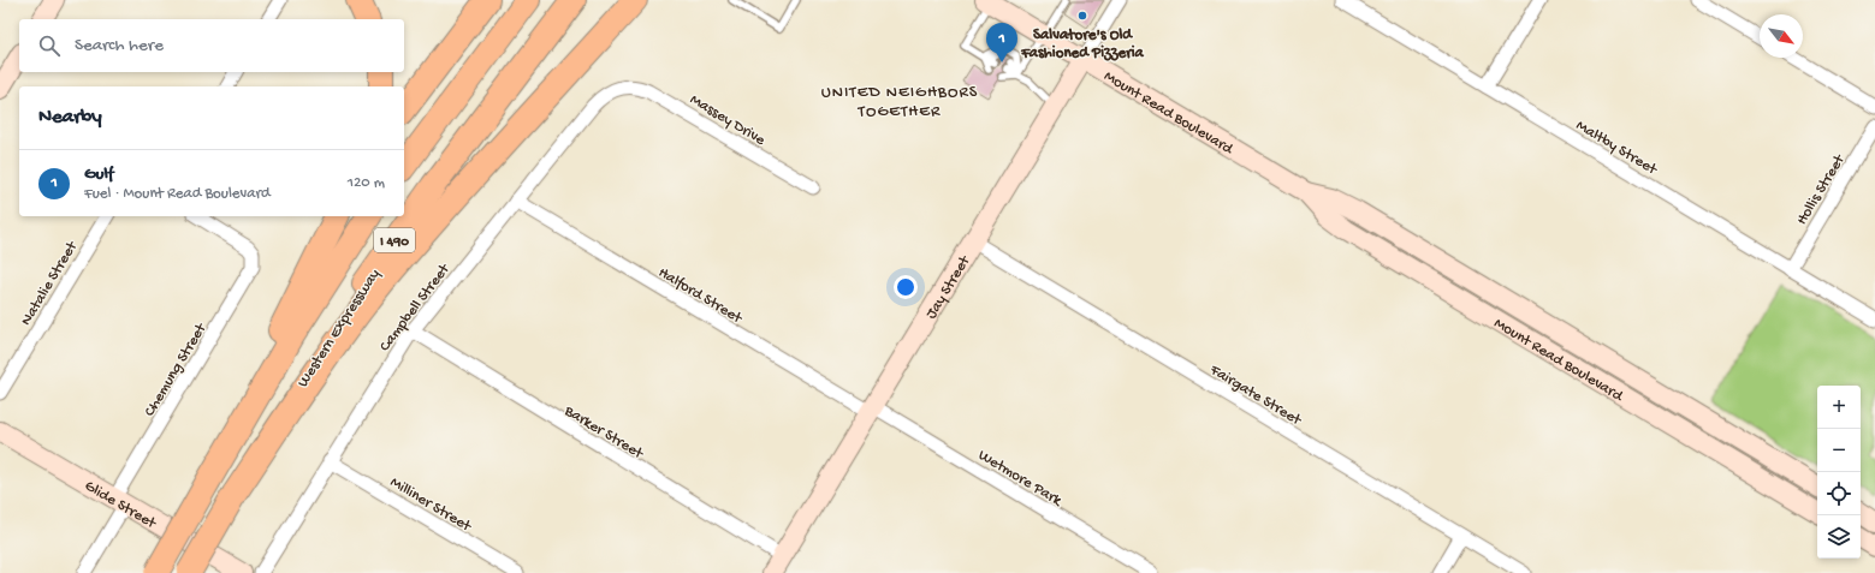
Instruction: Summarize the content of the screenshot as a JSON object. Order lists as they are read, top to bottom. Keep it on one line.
{"streets":{"highway":["I 490","Western Expressway"],"main road":["Mount Read Boulevard","Jay Street","Glide Street"],"street":["Massey Drive","Maltby Street","Hollis Street","Natalie Street","Halford Street","Campbell Street","Chemung Street","Fairgate Street","Barker Street","Wetmore Park","Milliner Street"]},"crossings":[["Mount Read Boulevard","Jay Street"],["Massey Drive","Campbell Street"],["Maltby Street","Hollis Street"],["Jay Street","Halford Street"],["Jay Street","Fairgate Street"],["Jay Street","Barker Street"],["Jay Street","Wetmore Park"],["Halford Street","Campbell Street"],["Halford Street","Wetmore Park"],["Campbell Street","Barker Street"],["Campbell Street","Milliner Street"],["Chemung Street","Glide Street"]],"districts":["UNITED NEIGHBORS TOGETHER"],"places":["Salvatore's Old Fashioned Pizzeria"],"north":"bottom right","page":{"search":"Search here","pins":"1","heading":"Nearby","list":[{"mark":"1","name":"Gulf","note":"Fuel · Mount Read Boulevard","value":"120 m"}],"map_buttons":["+","−"]}}
